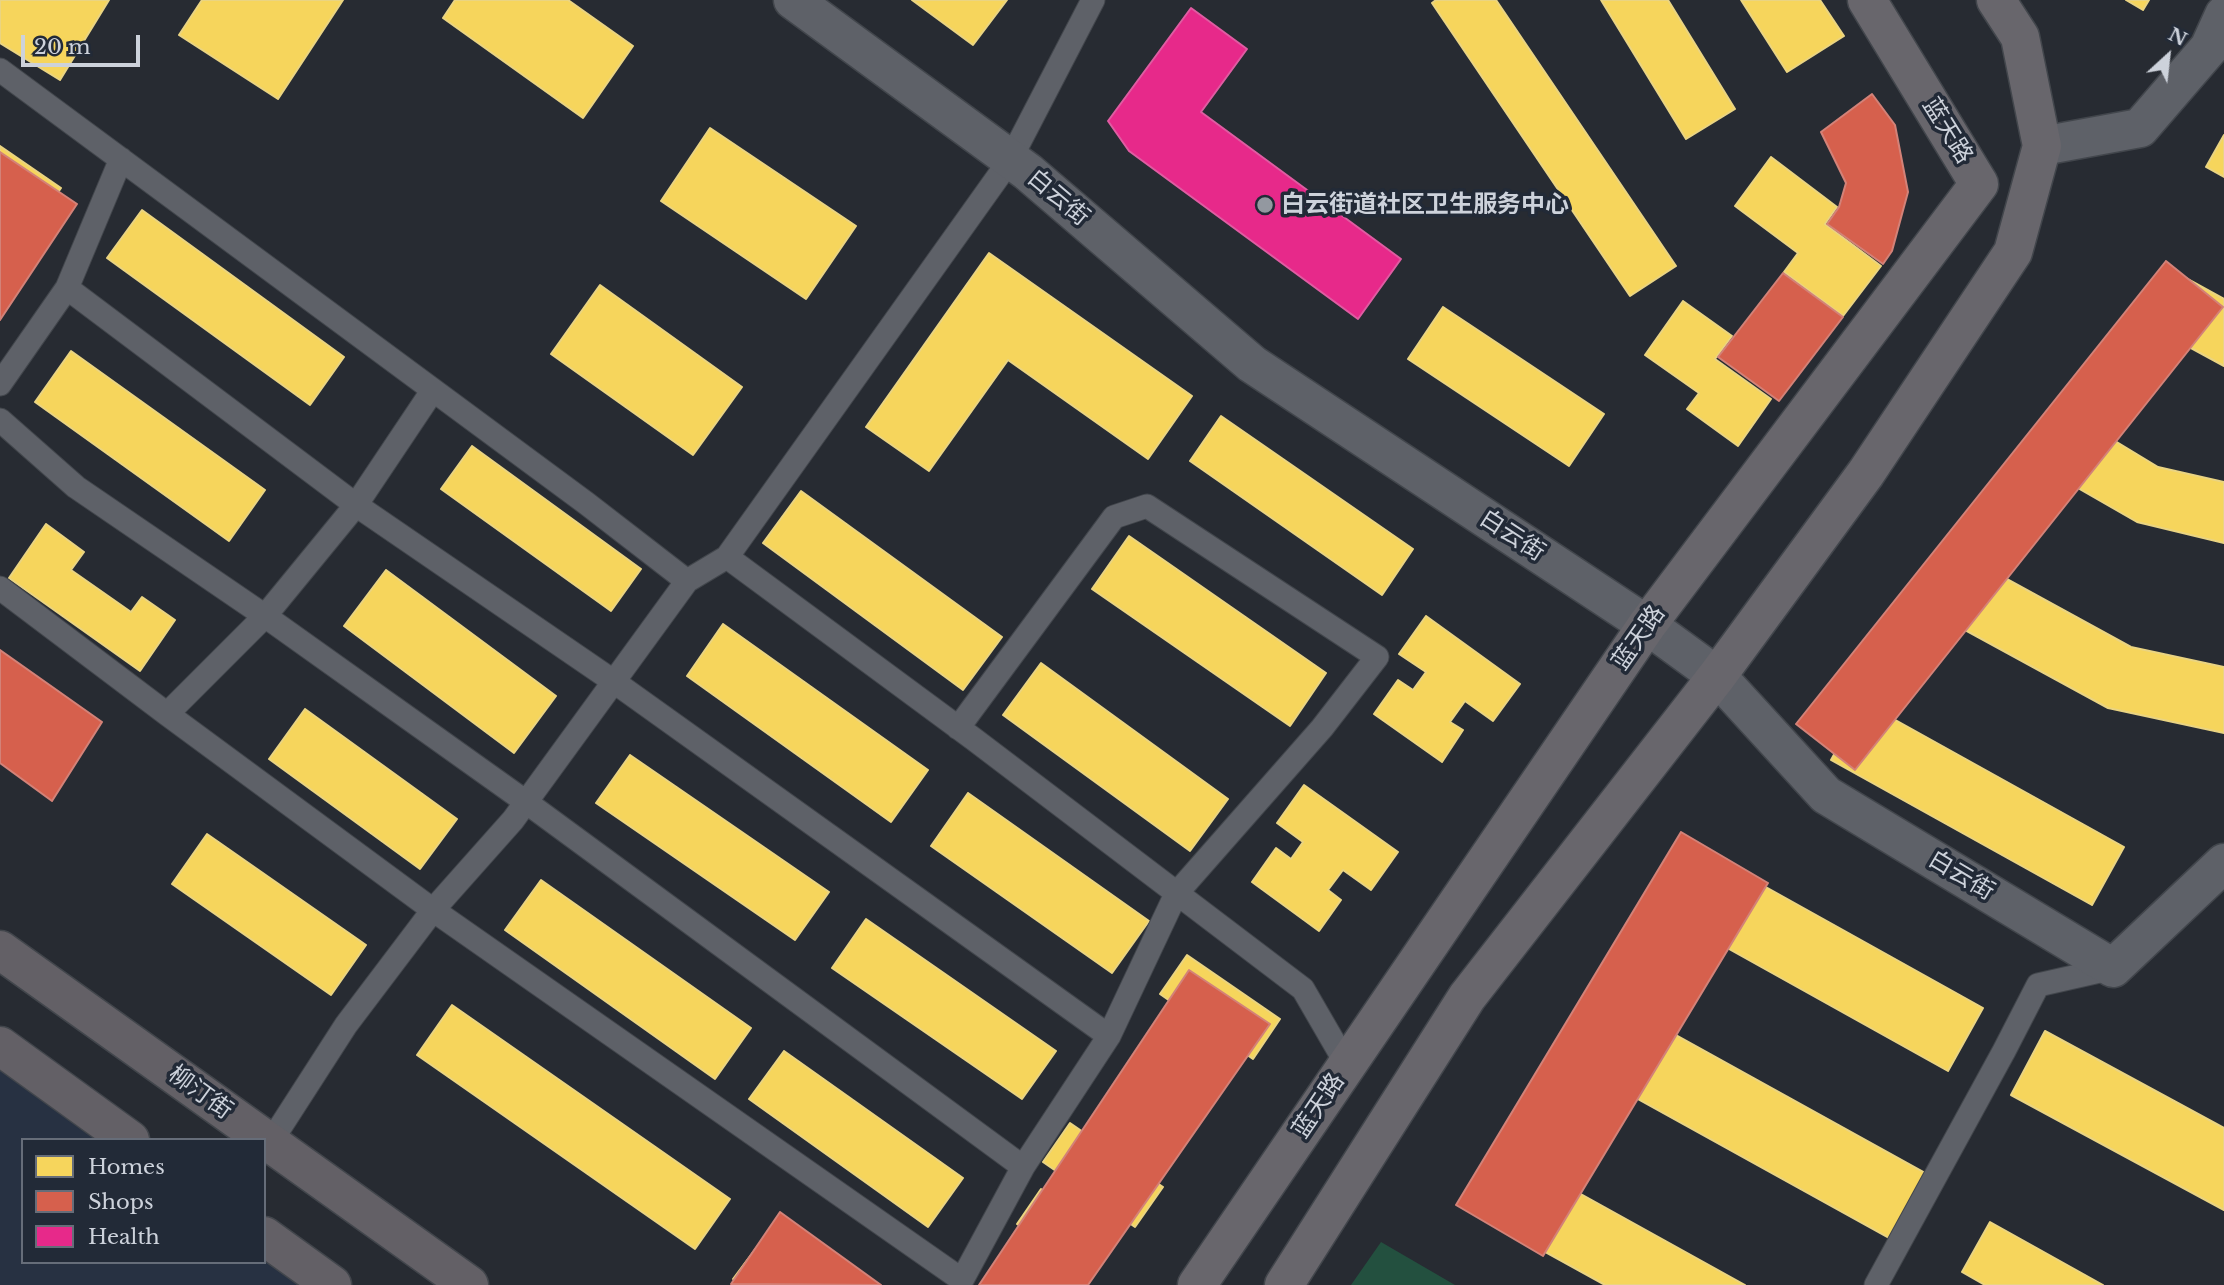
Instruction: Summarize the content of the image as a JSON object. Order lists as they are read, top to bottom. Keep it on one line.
{"streets":{"main road":["柳汀街"],"street":["蓝天路","白云街"]},"crossings":[["蓝天路","白云街"]],"places":["白云街道社区卫生服务中心"],"legend":["Homes","Shops","Health"],"scale_bar":"20 m","north":"top right"}
